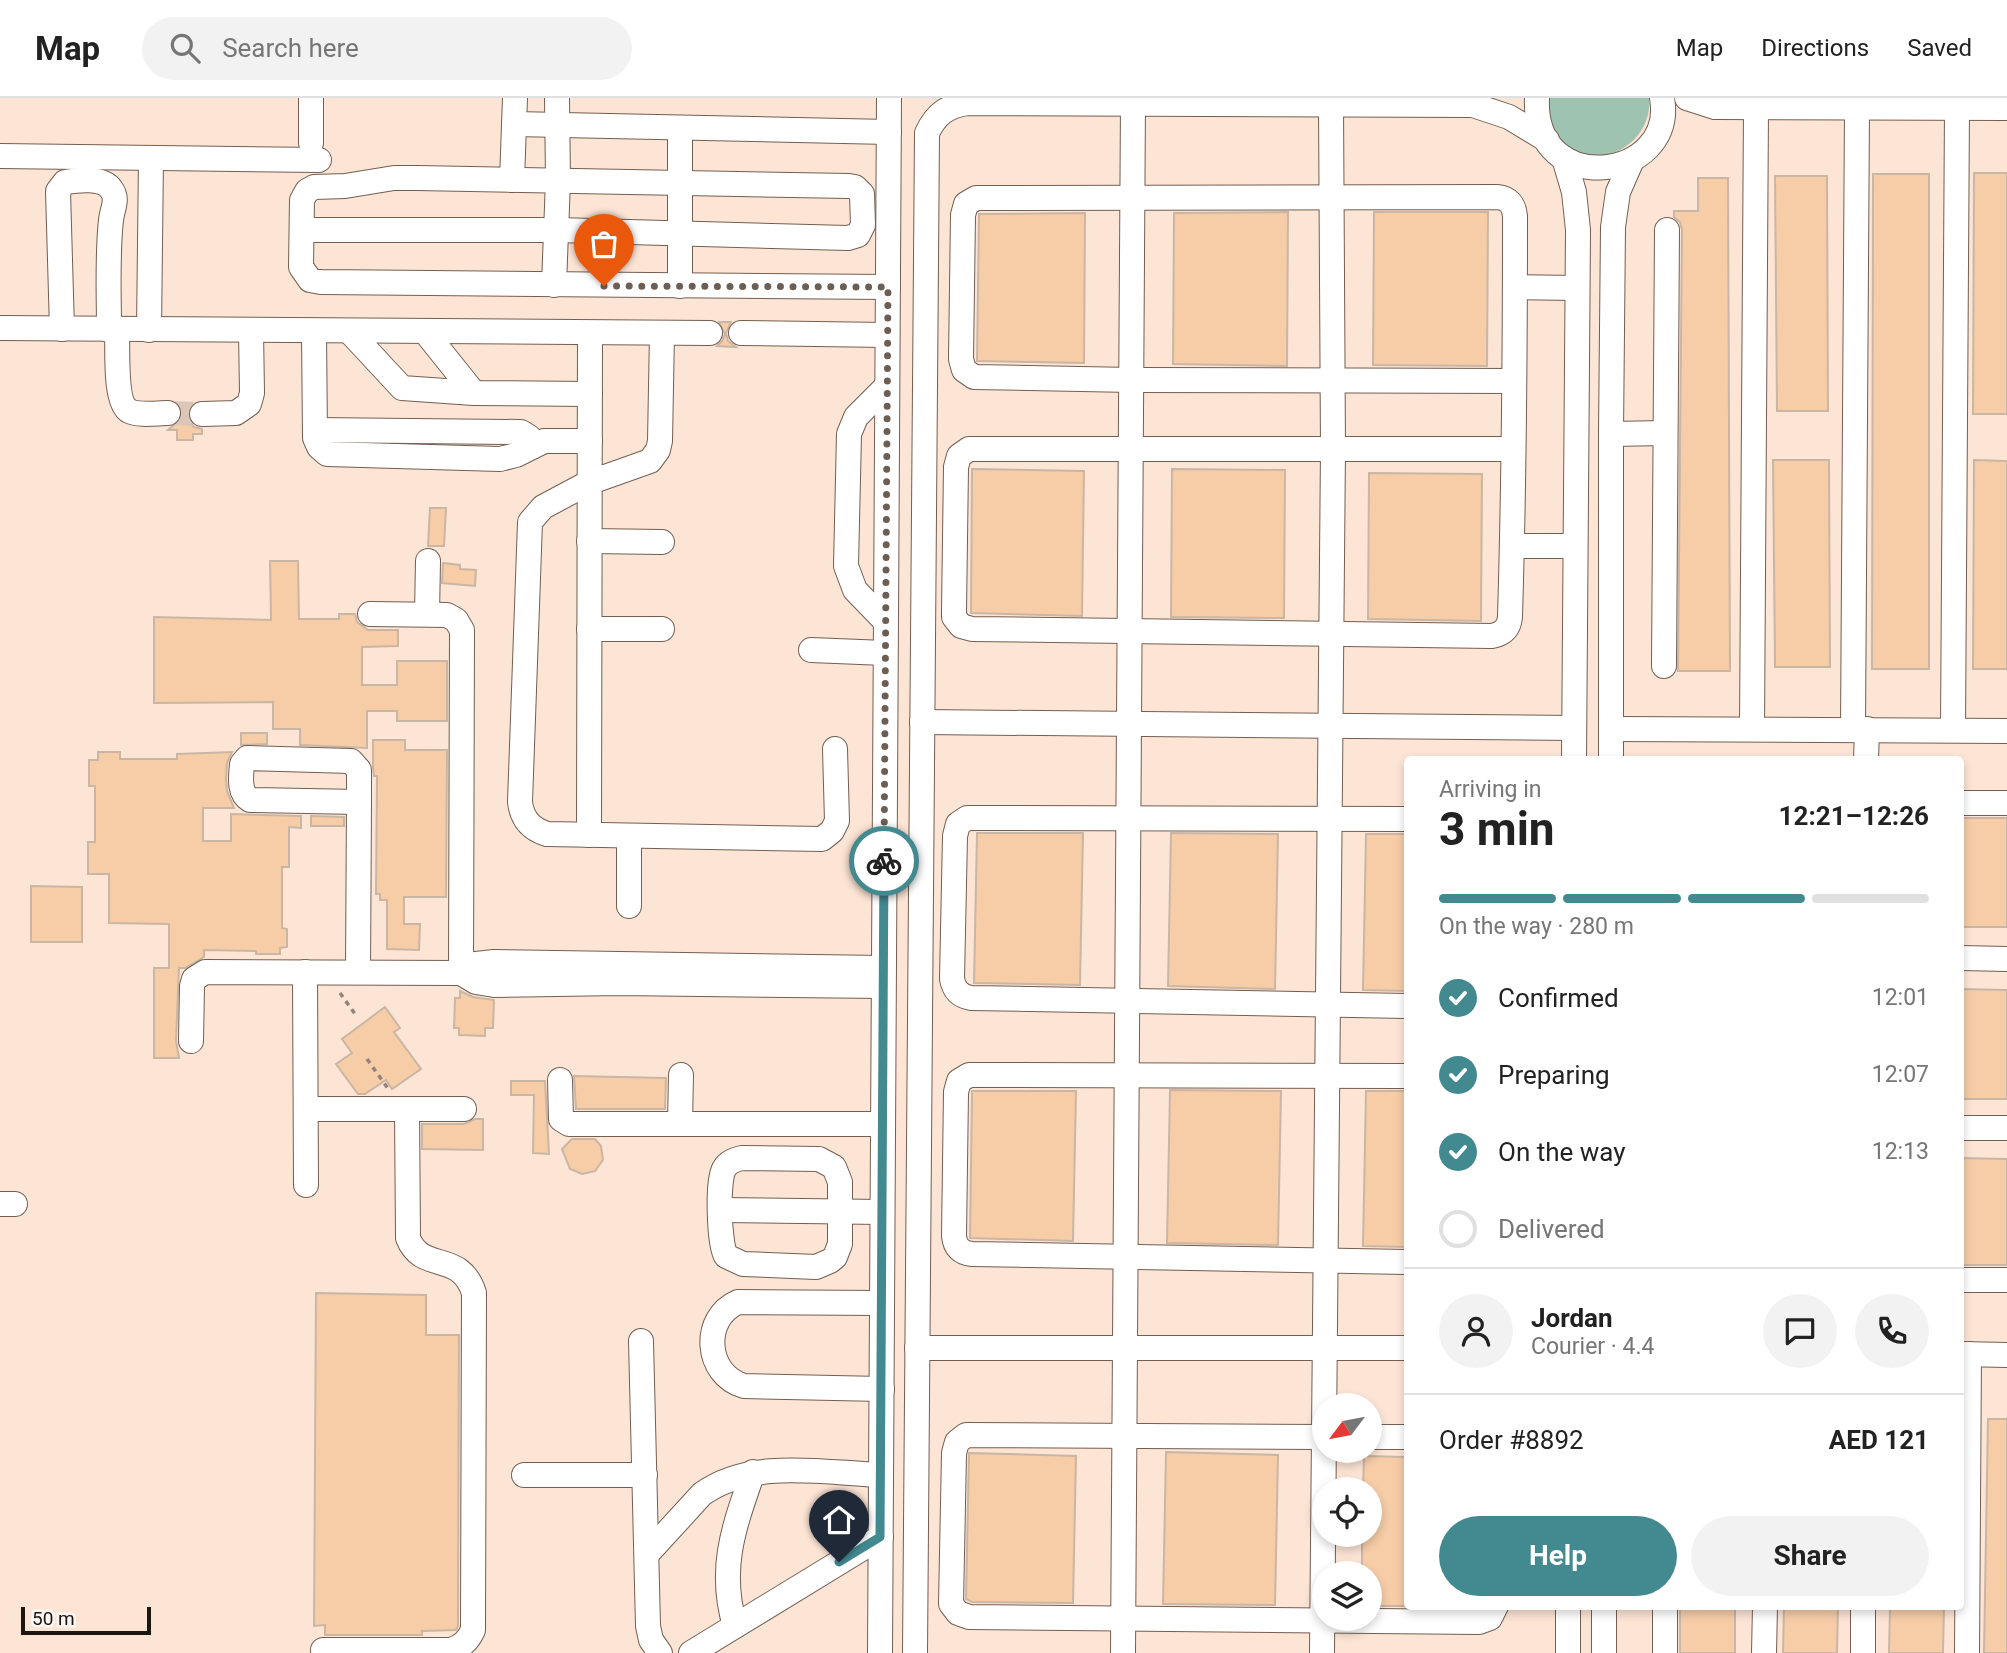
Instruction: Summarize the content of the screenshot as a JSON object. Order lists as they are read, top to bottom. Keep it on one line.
{"scale_bar":"50 m","north":"bottom left","page":{"header":"Map","search":"Search here","nav":["Map","Directions","Saved"],"heading":["3 min","Arriving in","12:21–12:26"],"panel":["Jordan","Courier · 4.4","Order #8892","AED 121"],"bar":"On the way · 280 m","list":[["Confirmed","12:01"],["Preparing","12:07"],["On the way","12:13"],"Delivered"],"buttons":["Help","Share"],"scale":"50 m"}}
